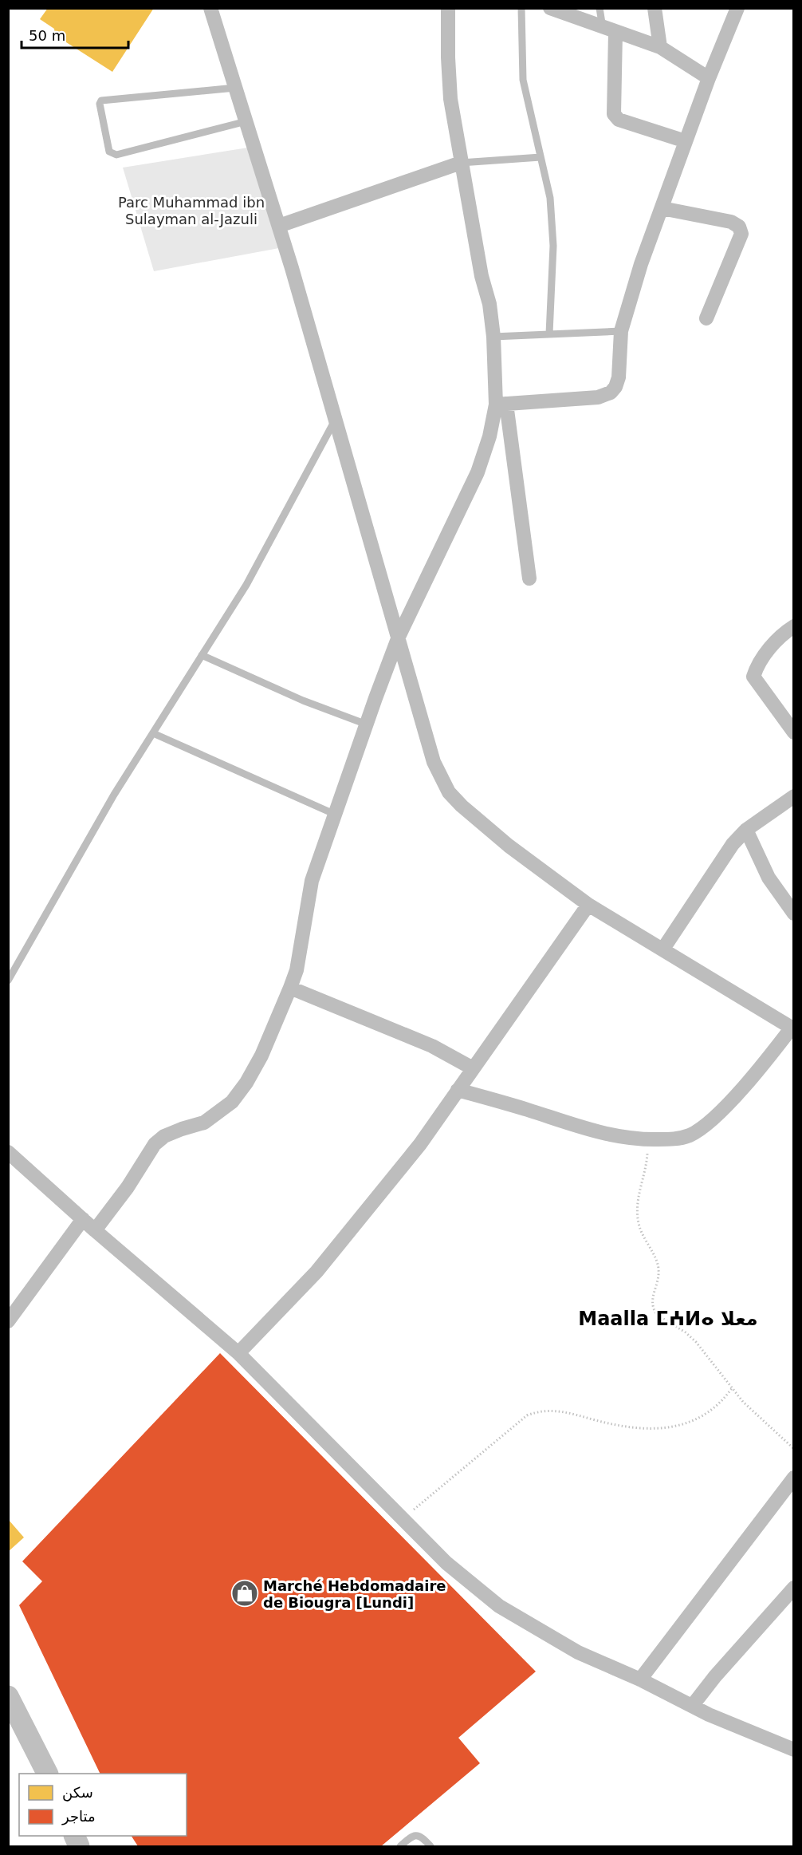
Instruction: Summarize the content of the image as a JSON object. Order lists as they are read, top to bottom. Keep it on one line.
{"districts":["Maalla ⵎⵄⵍⴰ معلا"],"parks":["Parc Muhammad ibn Sulayman al-Jazuli"],"places":{"shop":["Marché Hebdomadaire de Biougra [Lundi]"]},"legend":["سكن","متاجر"],"scale_bar":"50 m"}
